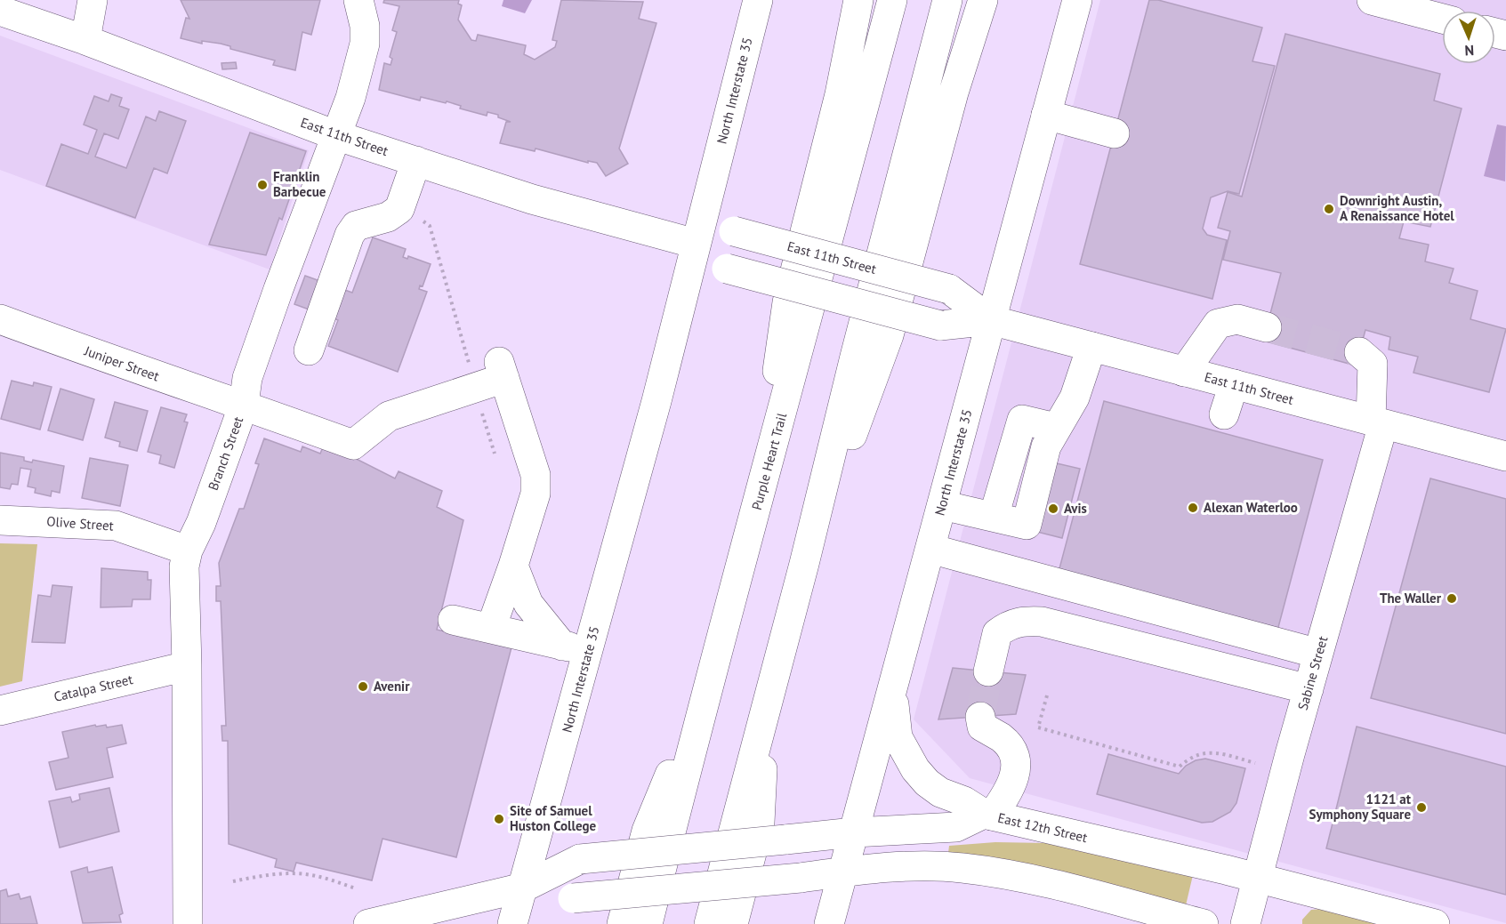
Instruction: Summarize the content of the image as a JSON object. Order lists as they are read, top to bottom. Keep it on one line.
{"streets":{"main road":["North Interstate 35","East 11th Street","Juniper Street","Branch Street","Purple Heart Trail","Olive Street","Sabine Street","Catalpa Street","East 12th Street"]},"crossings":[["North Interstate 35","East 11th Street"],["North Interstate 35","East 12th Street"],["East 11th Street","Branch Street"],["East 11th Street","Sabine Street"],["Juniper Street","Branch Street"],["Branch Street","Olive Street"],["Branch Street","Catalpa Street"],["Sabine Street","East 12th Street"]],"places":["Franklin Barbecue","Downright Austin, A Renaissance Hotel","Alexan Waterloo","Avis","The Waller","Avenir","1121 at Symphony Square","Site of Samuel Huston College"],"north":"bottom"}
